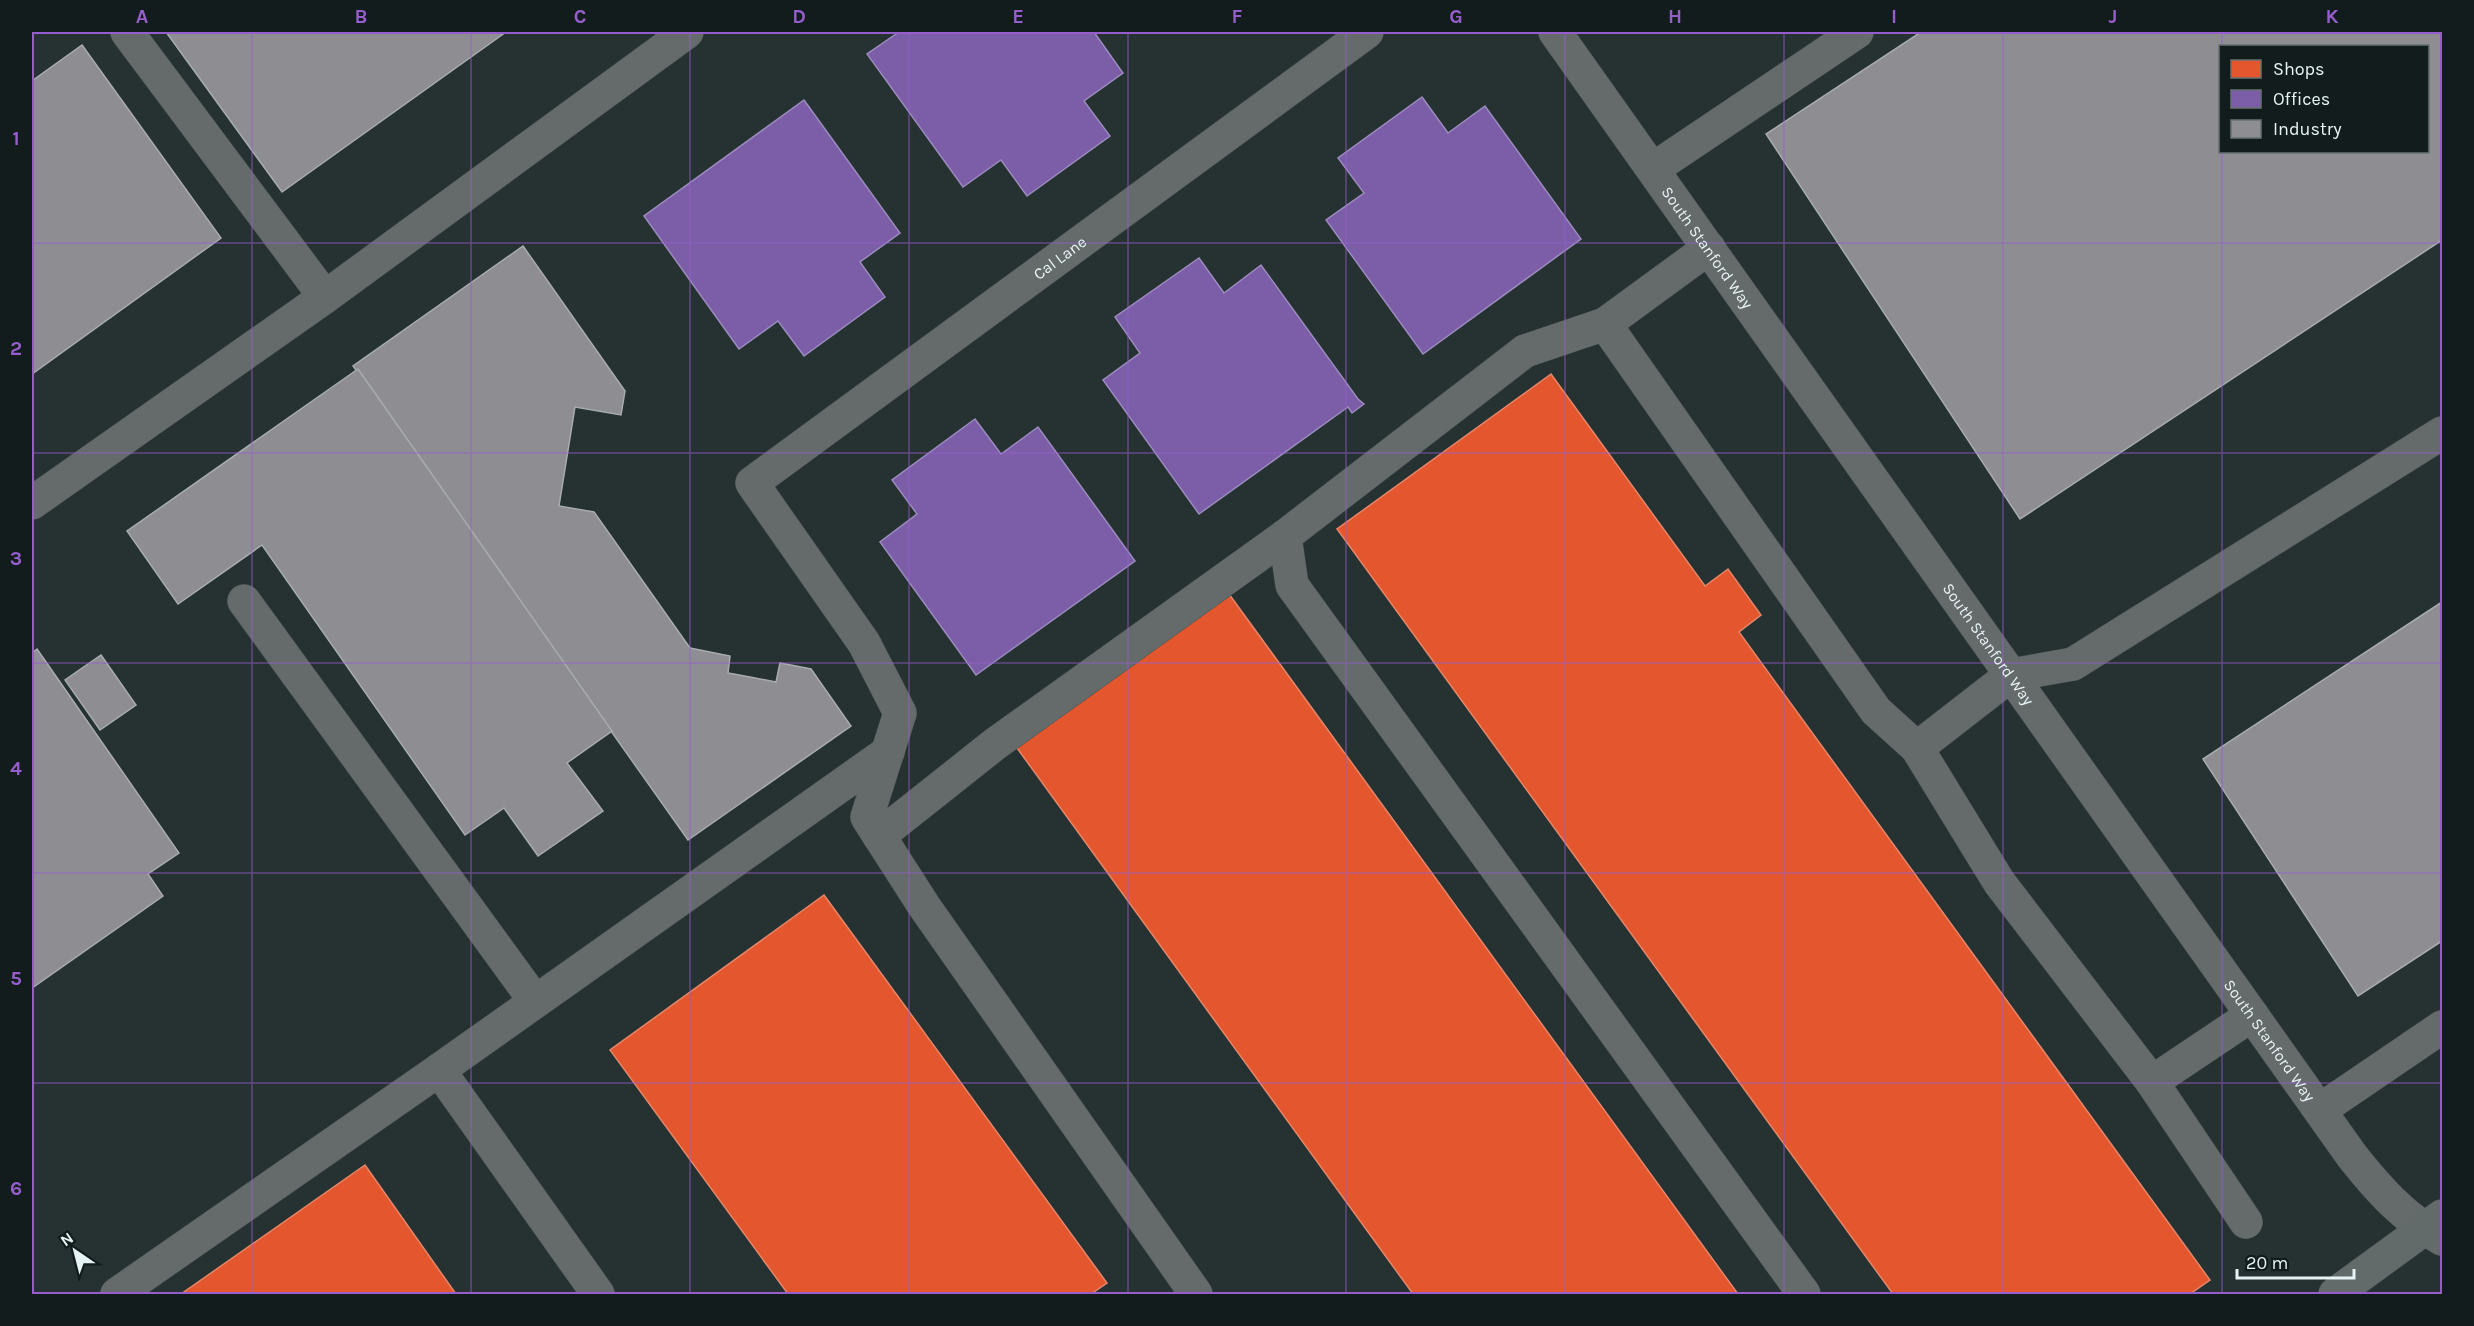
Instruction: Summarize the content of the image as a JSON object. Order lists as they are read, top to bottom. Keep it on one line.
{"streets":{"street":["South Stanford Way","Cal Lane"]},"legend":["Shops","Offices","Industry"],"scale_bar":"20 m","north":"top left","grid":{"columns":["A","B","C","D","E","F","G","H","I","J","K"],"rows":["1","2","3","4","5","6"]}}
